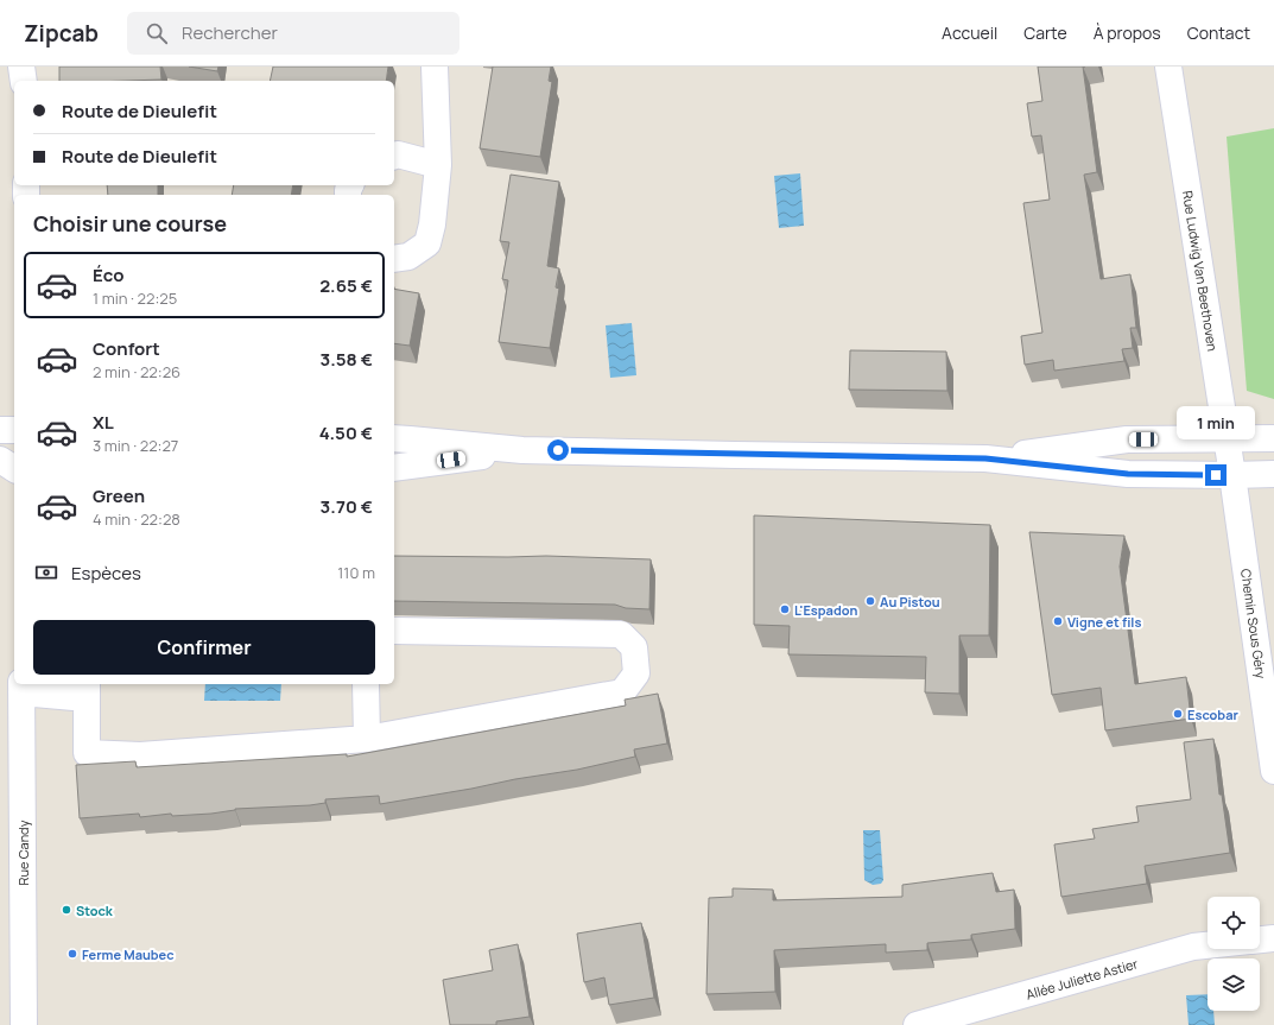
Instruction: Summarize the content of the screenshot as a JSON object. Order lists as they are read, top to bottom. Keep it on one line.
{"streets":{"street":["Rue Ludwig Van Beethoven","Chemin Sous Géry","Rue Candy","Allée Juliette Astier"]},"crossings":[["Rue Ludwig Van Beethoven","Chemin Sous Géry"]],"places":["Au Pistou","L'Espadon","Vigne et fils","Escobar","Stock","Ferme Maubec"],"page":{"header":"Zipcab","search":"Rechercher","nav":["Accueil","Carte","À propos","Contact"],"banner":["Route de Dieulefit","Route de Dieulefit"],"heading":"Choisir une course","list":[{"name":"Éco","note":"1 min · 22:25","value":"2.65 €"},{"name":"Confort","note":"2 min · 22:26","value":"3.58 €"},{"name":"XL","note":"3 min · 22:27","value":"4.50 €"},{"name":"Green","note":"4 min · 22:28","value":"3.70 €"}],"bubble":"1 min","pay":["Espèces","110 m"],"buttons":"Confirmer"}}
